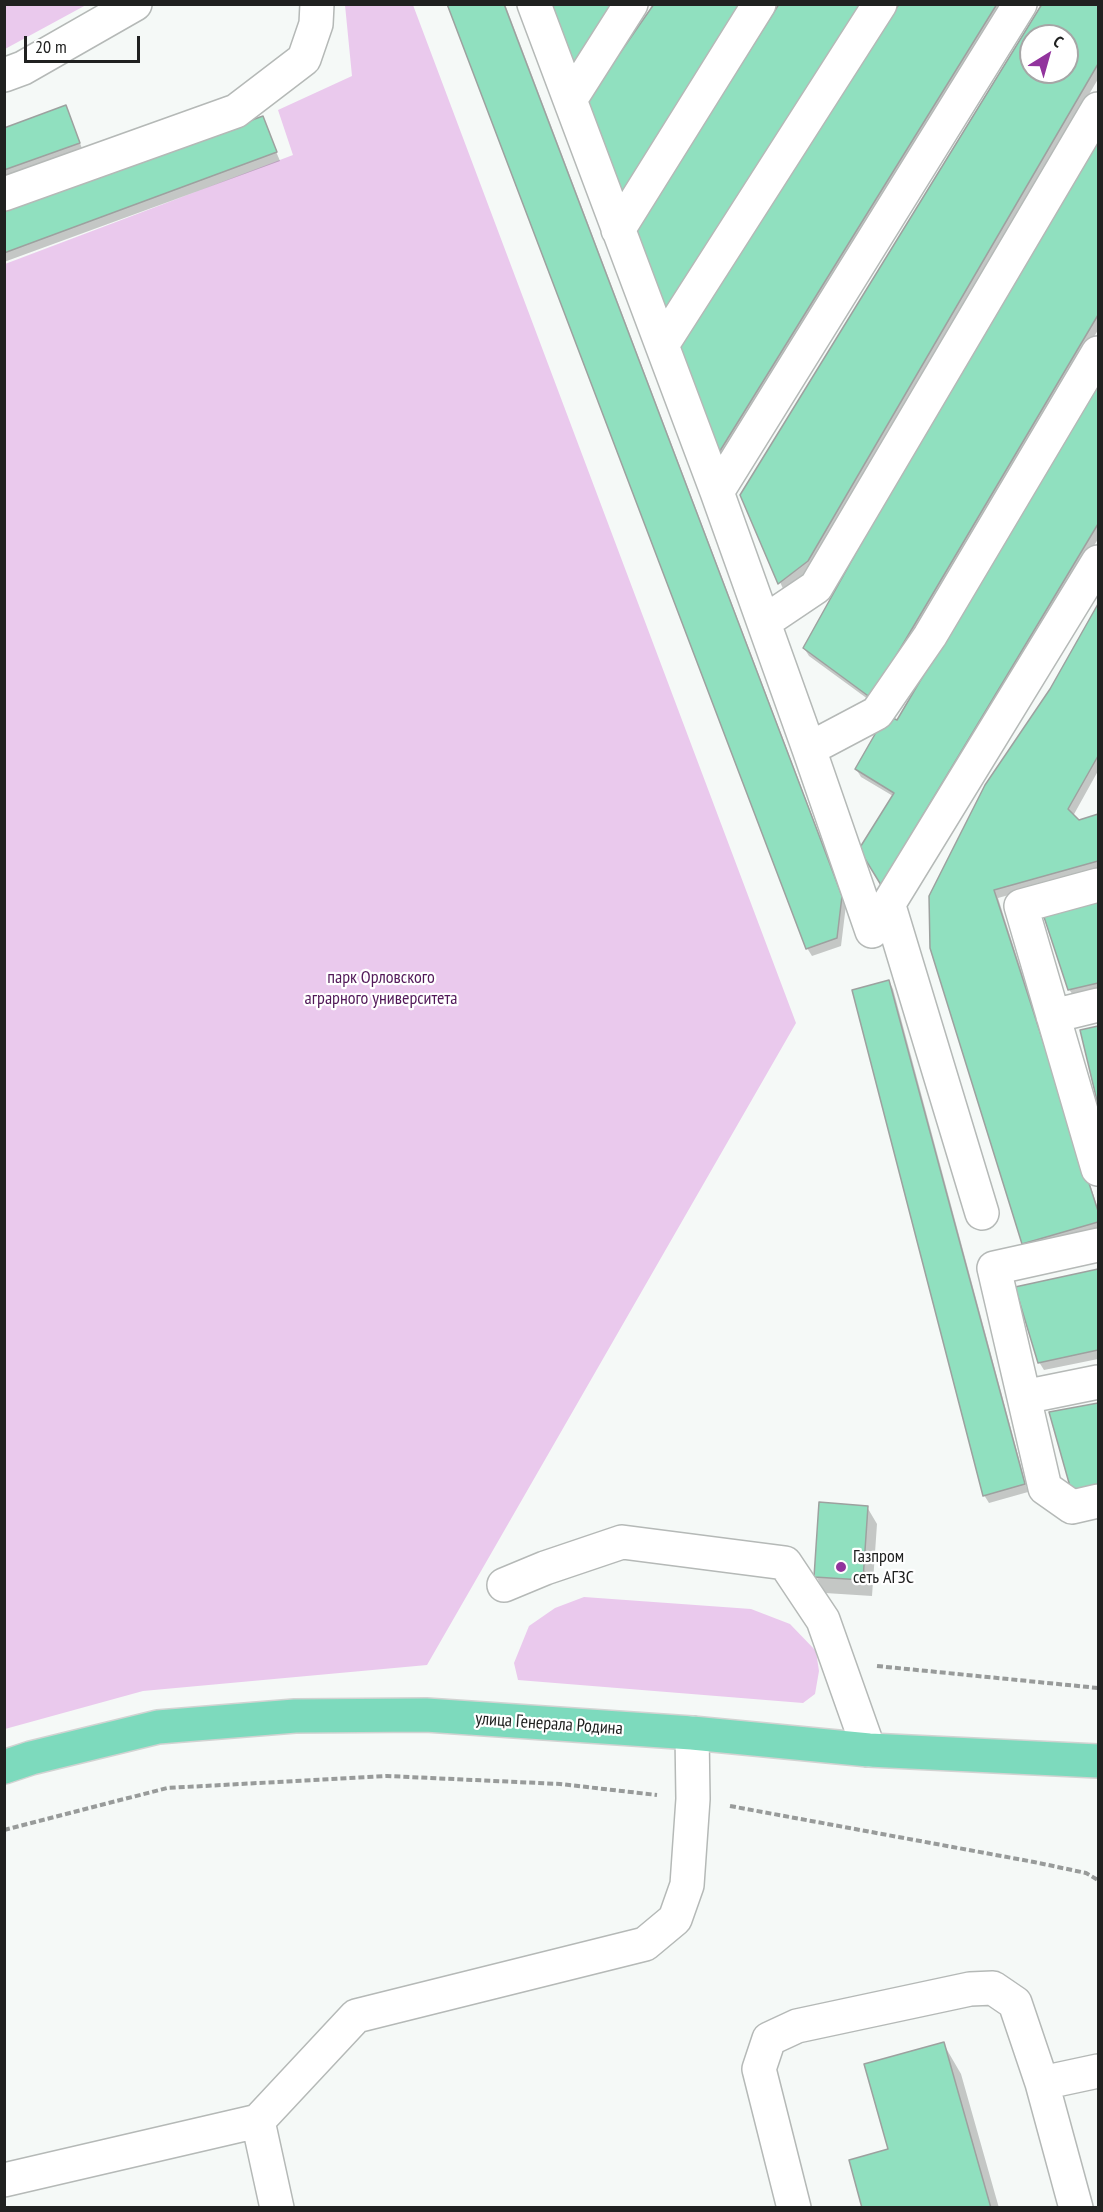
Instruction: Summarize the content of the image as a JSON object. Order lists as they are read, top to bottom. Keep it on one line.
{"streets":{"main road":["улица Генерала Родина"]},"parks":["парк Орловского аграрного университета"],"places":["Газпром сеть АГЗС"],"scale_bar":"20 m","north":"top right"}
